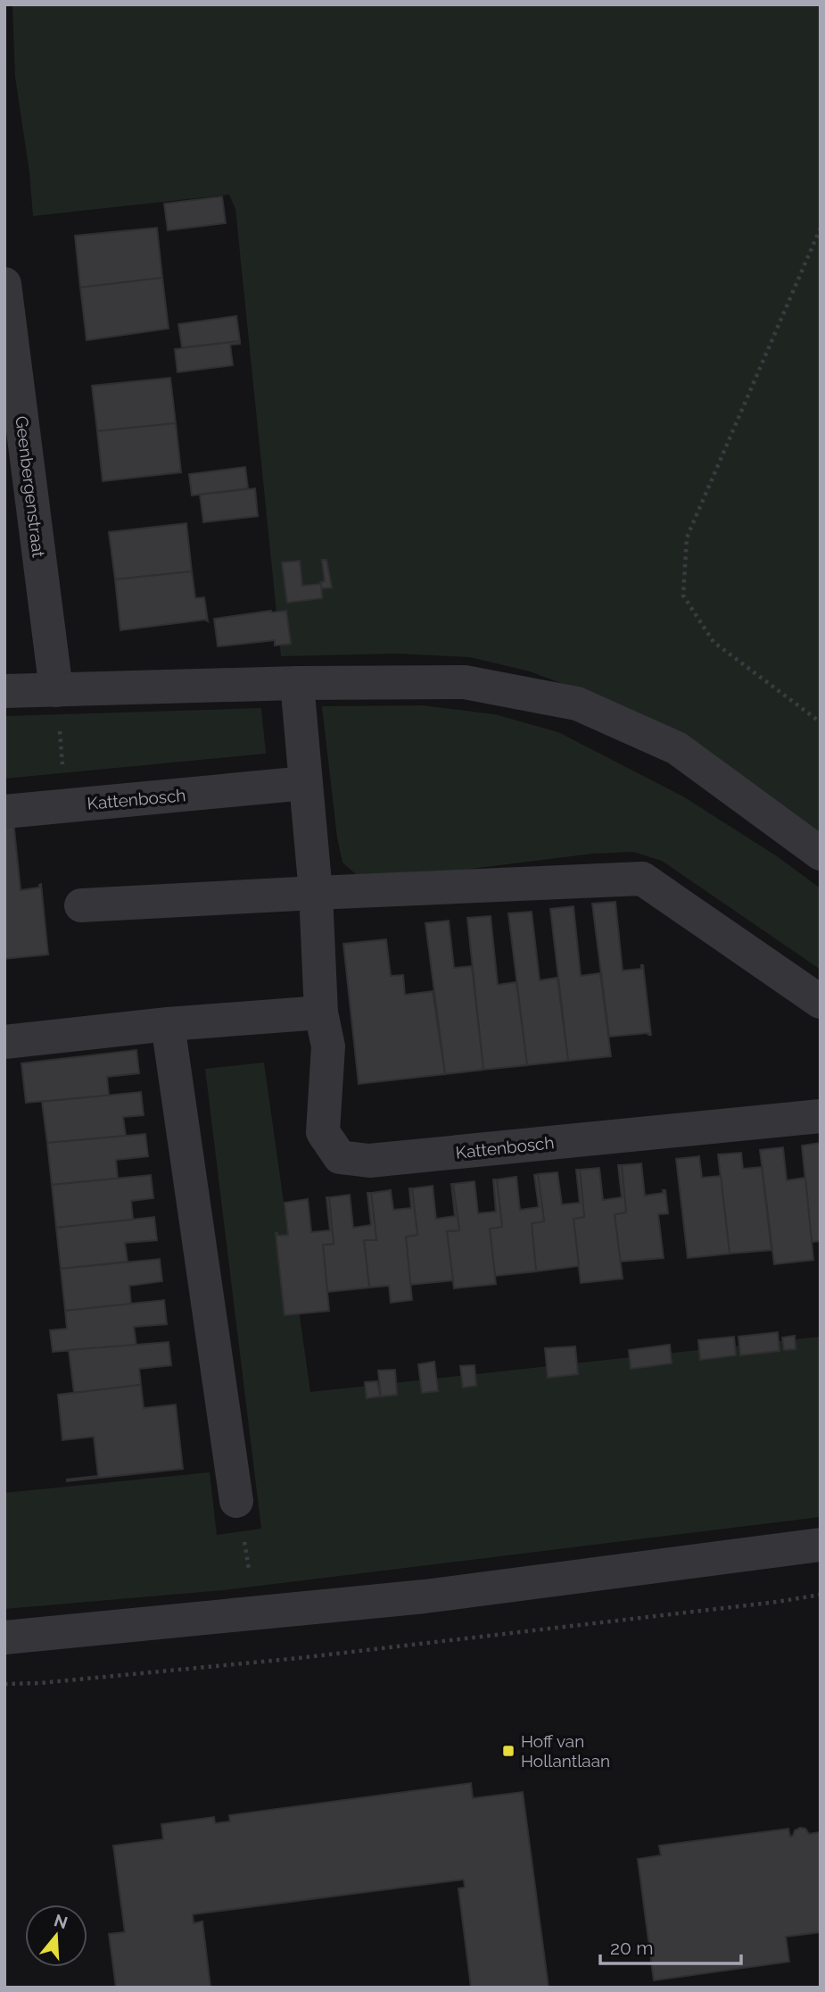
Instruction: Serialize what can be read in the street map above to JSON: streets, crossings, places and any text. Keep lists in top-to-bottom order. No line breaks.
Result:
{"streets":{"street":["Geenbergenstraat","Kattenbosch"]},"places":{"transit":["Hoff van Hollantlaan"]},"scale_bar":"20 m","north":"top"}
